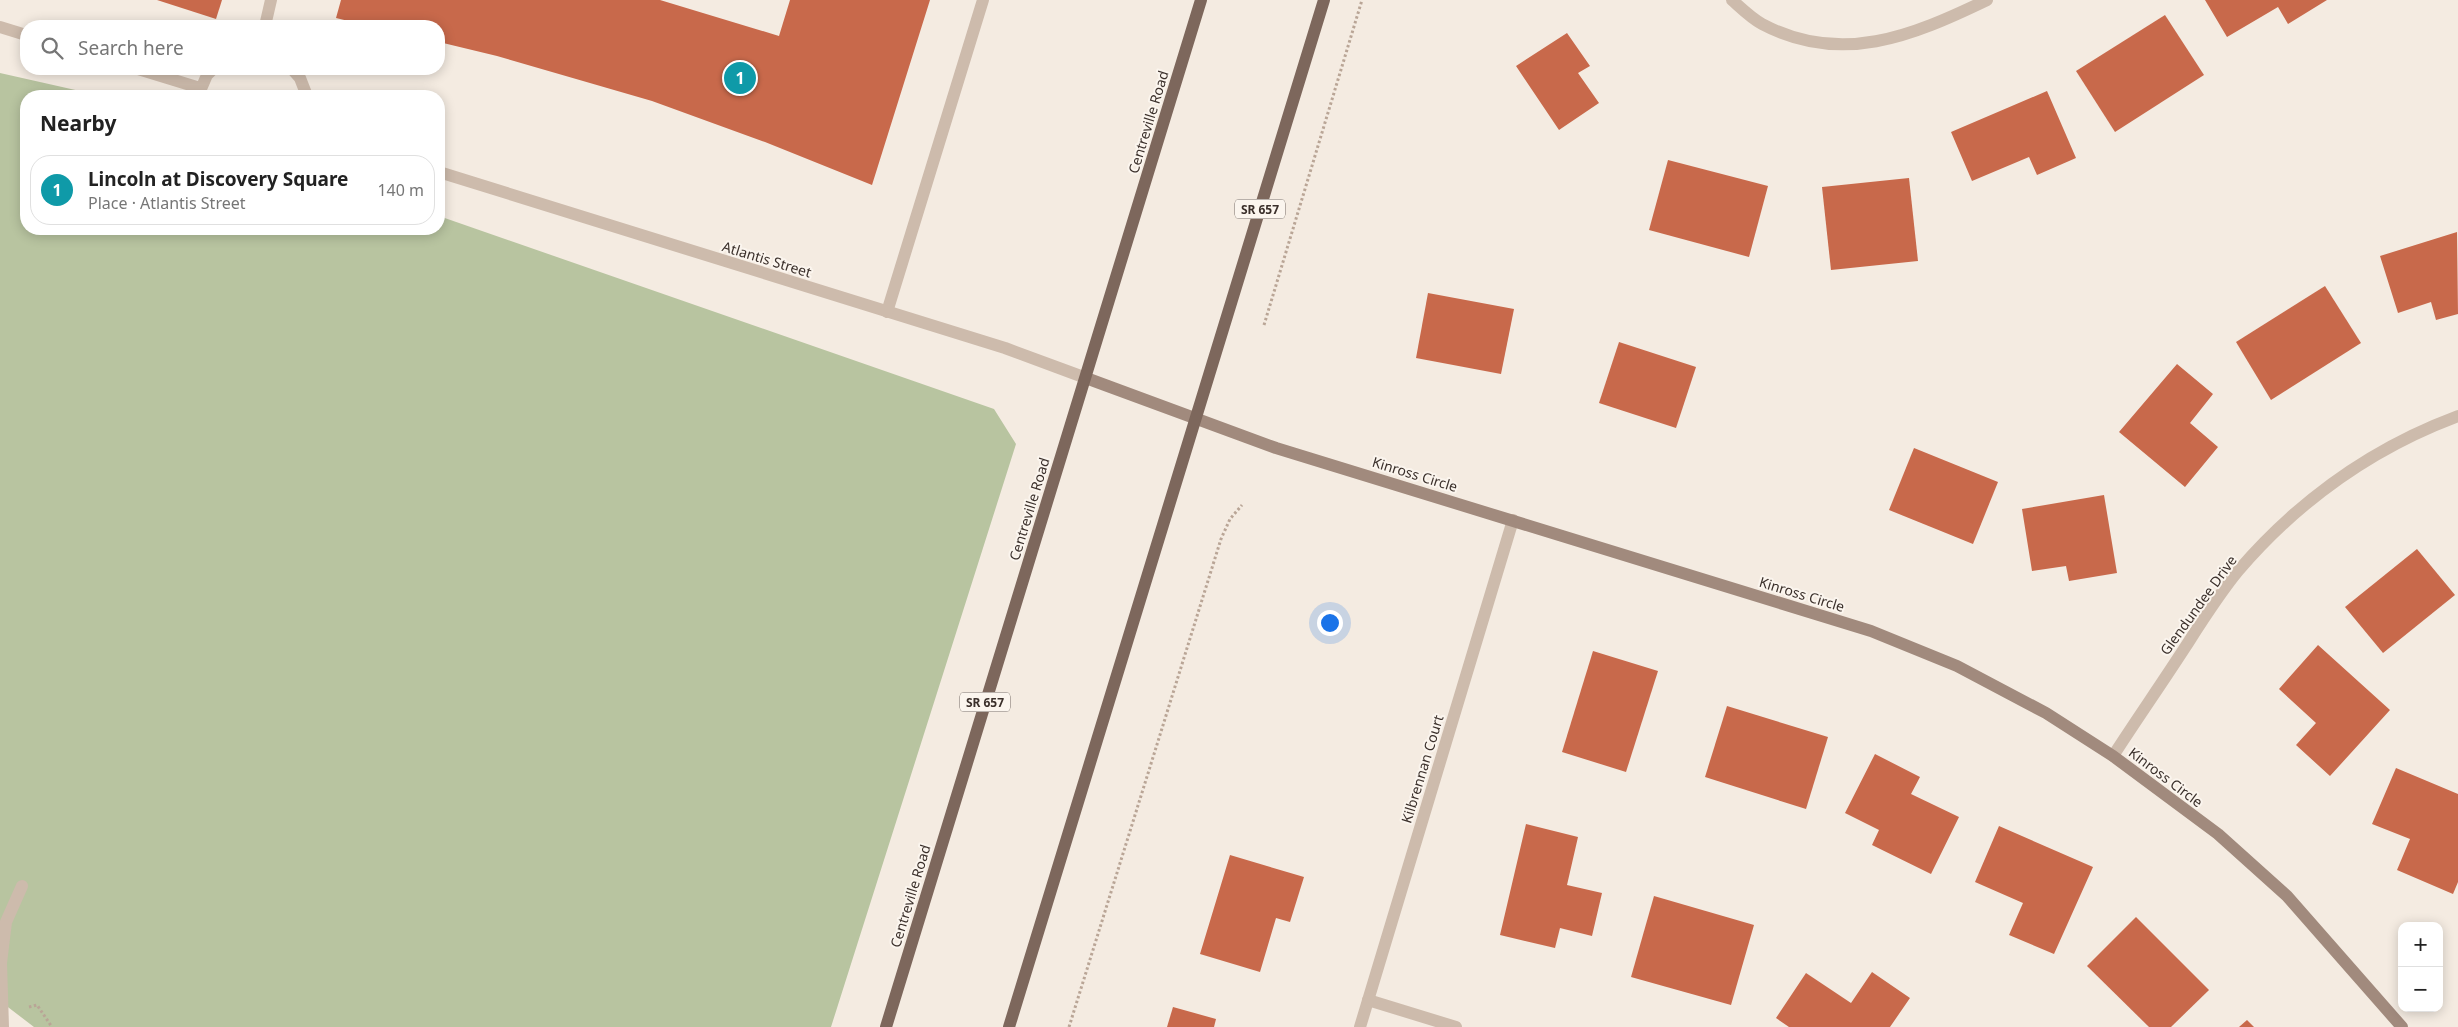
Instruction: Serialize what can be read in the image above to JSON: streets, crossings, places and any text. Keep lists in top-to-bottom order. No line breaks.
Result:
{"streets":{"main road":["Centreville Road","SR 657"],"street":["Atlantis Street","Kinross Circle","Glendundee Drive","Kilbrennan Court"]},"crossings":[["Centreville Road","Atlantis Street"],["Centreville Road","Kinross Circle"],["SR 657","Kinross Circle"],["Atlantis Street","Kinross Circle"],["Kinross Circle","Glendundee Drive"],["Kinross Circle","Kilbrennan Court"]],"page":{"search":"Search here","pins":"1","heading":"Nearby","list":[{"mark":"1","name":"Lincoln at Discovery Square","note":"Place · Atlantis Street","value":"140 m"}],"map_buttons":["+","−"]}}
